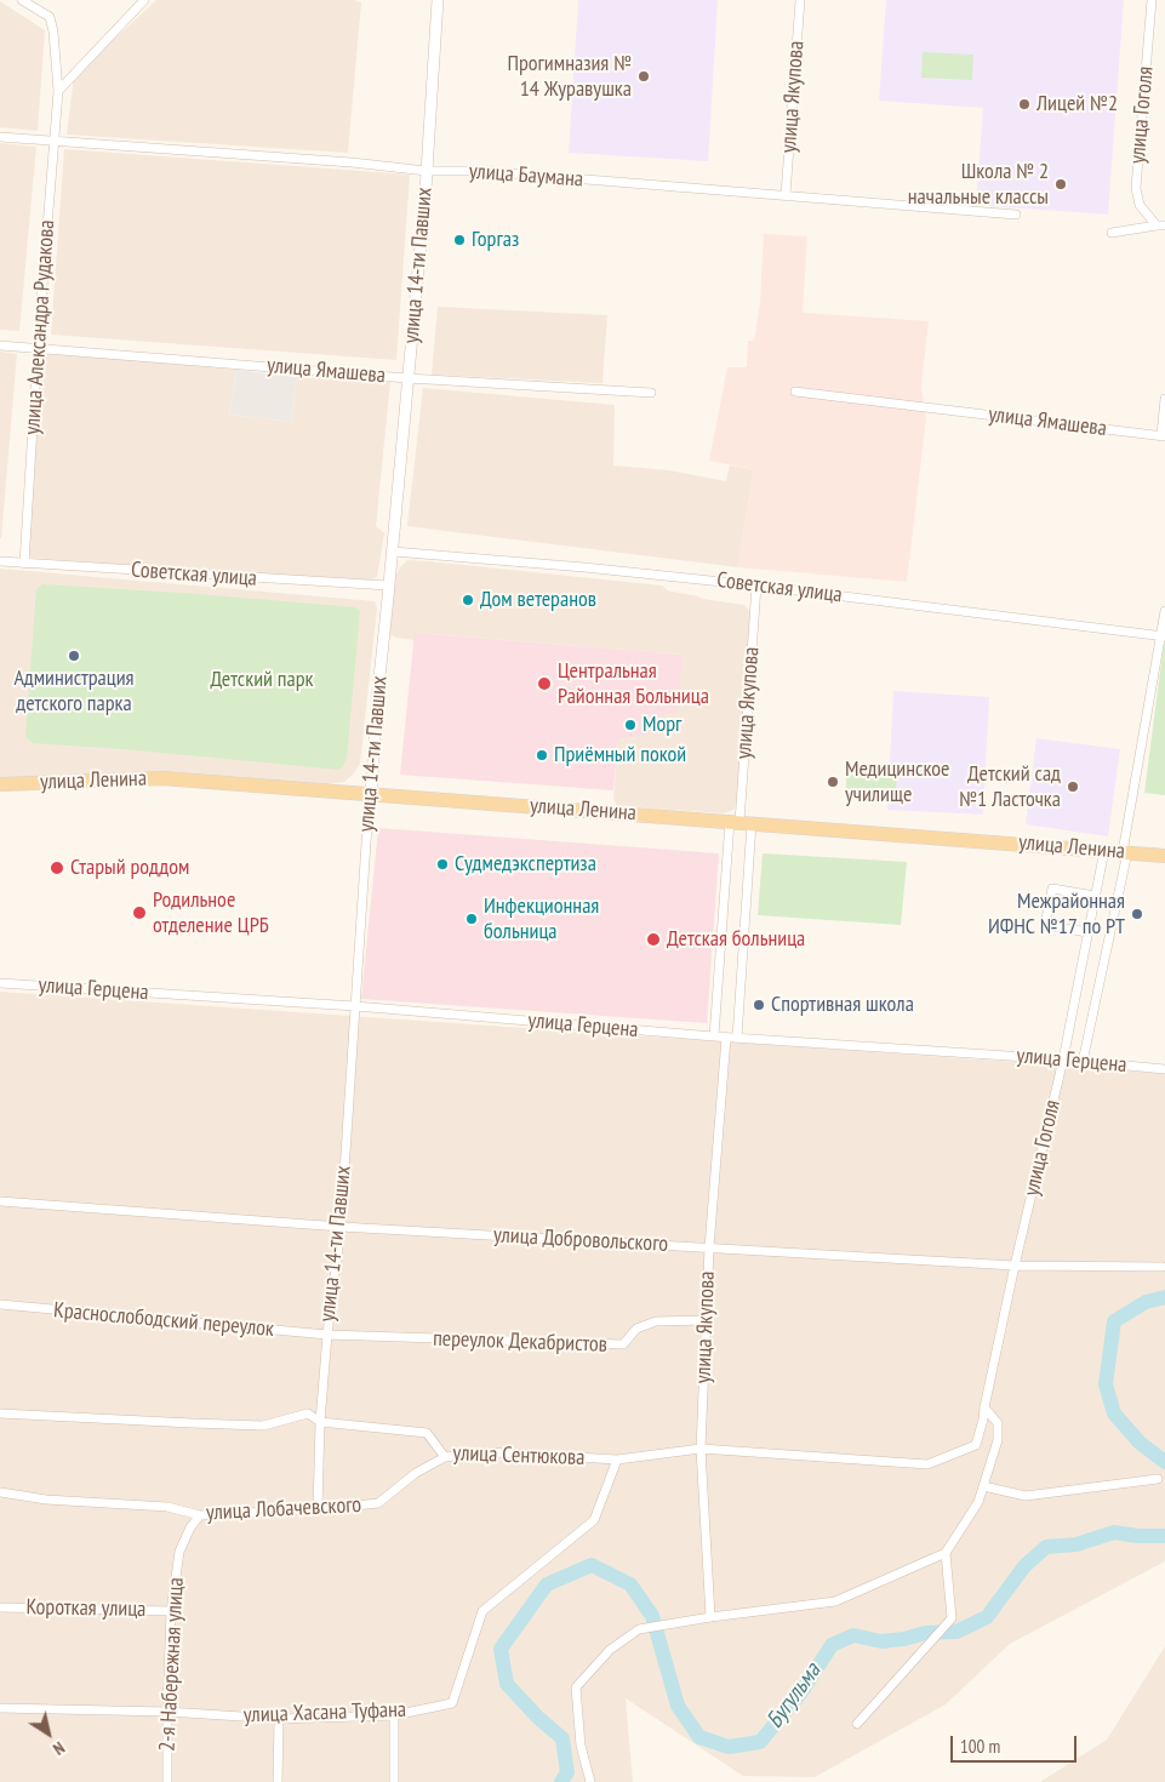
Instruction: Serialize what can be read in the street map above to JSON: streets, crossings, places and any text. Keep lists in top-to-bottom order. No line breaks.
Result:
{"streets":{"main road":["улица Ленина"],"street":["улица Якупова","улица Гоголя","улица Баумана","улица 14-ти Павших","улица Александра Рудакова","улица Ямашева","Советская улица","улица Герцена","улица Добровольского","Краснослободский переулок","переулок Декабристов","улица Сентюкова","улица Лобачевского","Короткая улица","2-я Набережная улица","улица Хасана Туфана"]},"crossings":[["улица Якупова","улица Баумана"],["улица Якупова","Советская улица"],["улица Якупова","улица Ленина"],["улица Якупова","улица Герцена"],["улица Якупова","улица Добровольского"],["улица Якупова","переулок Декабристов"],["улица Якупова","улица Сентюкова"],["улица Гоголя","улица Ленина"],["улица Гоголя","улица Герцена"],["улица Гоголя","улица Добровольского"],["улица Гоголя","улица Сентюкова"],["улица Баумана","улица 14-ти Павших"],["улица Баумана","улица Александра Рудакова"],["улица 14-ти Павших","улица Ямашева"],["улица 14-ти Павших","Советская улица"],["улица 14-ти Павших","улица Ленина"],["улица 14-ти Павших","улица Герцена"],["улица 14-ти Павших","улица Добровольского"],["улица 14-ти Павших","Краснослободский переулок"],["улица 14-ти Павших","переулок Декабристов"],["улица 14-ти Павших","улица Сентюкова"],["улица 14-ти Павших","улица Лобачевского"],["улица Александра Рудакова","улица Ямашева"],["улица Александра Рудакова","Советская улица"],["Краснослободский переулок","переулок Декабристов"],["улица Сентюкова","улица Лобачевского"],["улица Сентюкова","улица Хасана Туфана"],["улица Лобачевского","2-я Набережная улица"],["Короткая улица","2-я Набережная улица"],["2-я Набережная улица","улица Хасана Туфана"]],"water":["Бугульма"],"parks":["Детский парк"],"places":["Прогимназия № 14 Журавушка","Лицей №2","Школа № 2 начальные классы","Горгаз","Дом ветеранов","Администрация детского парка","Центральная Районная Больница","Морг","Приёмный покой","Медицинское училище","Детский сад №1 Ласточка","Судмедэкспертиза","Старый роддом","Родильное отделение ЦРБ","Межрайонная ИФНС №17 по РТ","Инфекционная больница","Детская больница","Спортивная школа"],"scale_bar":"100 m","north":"bottom right"}
